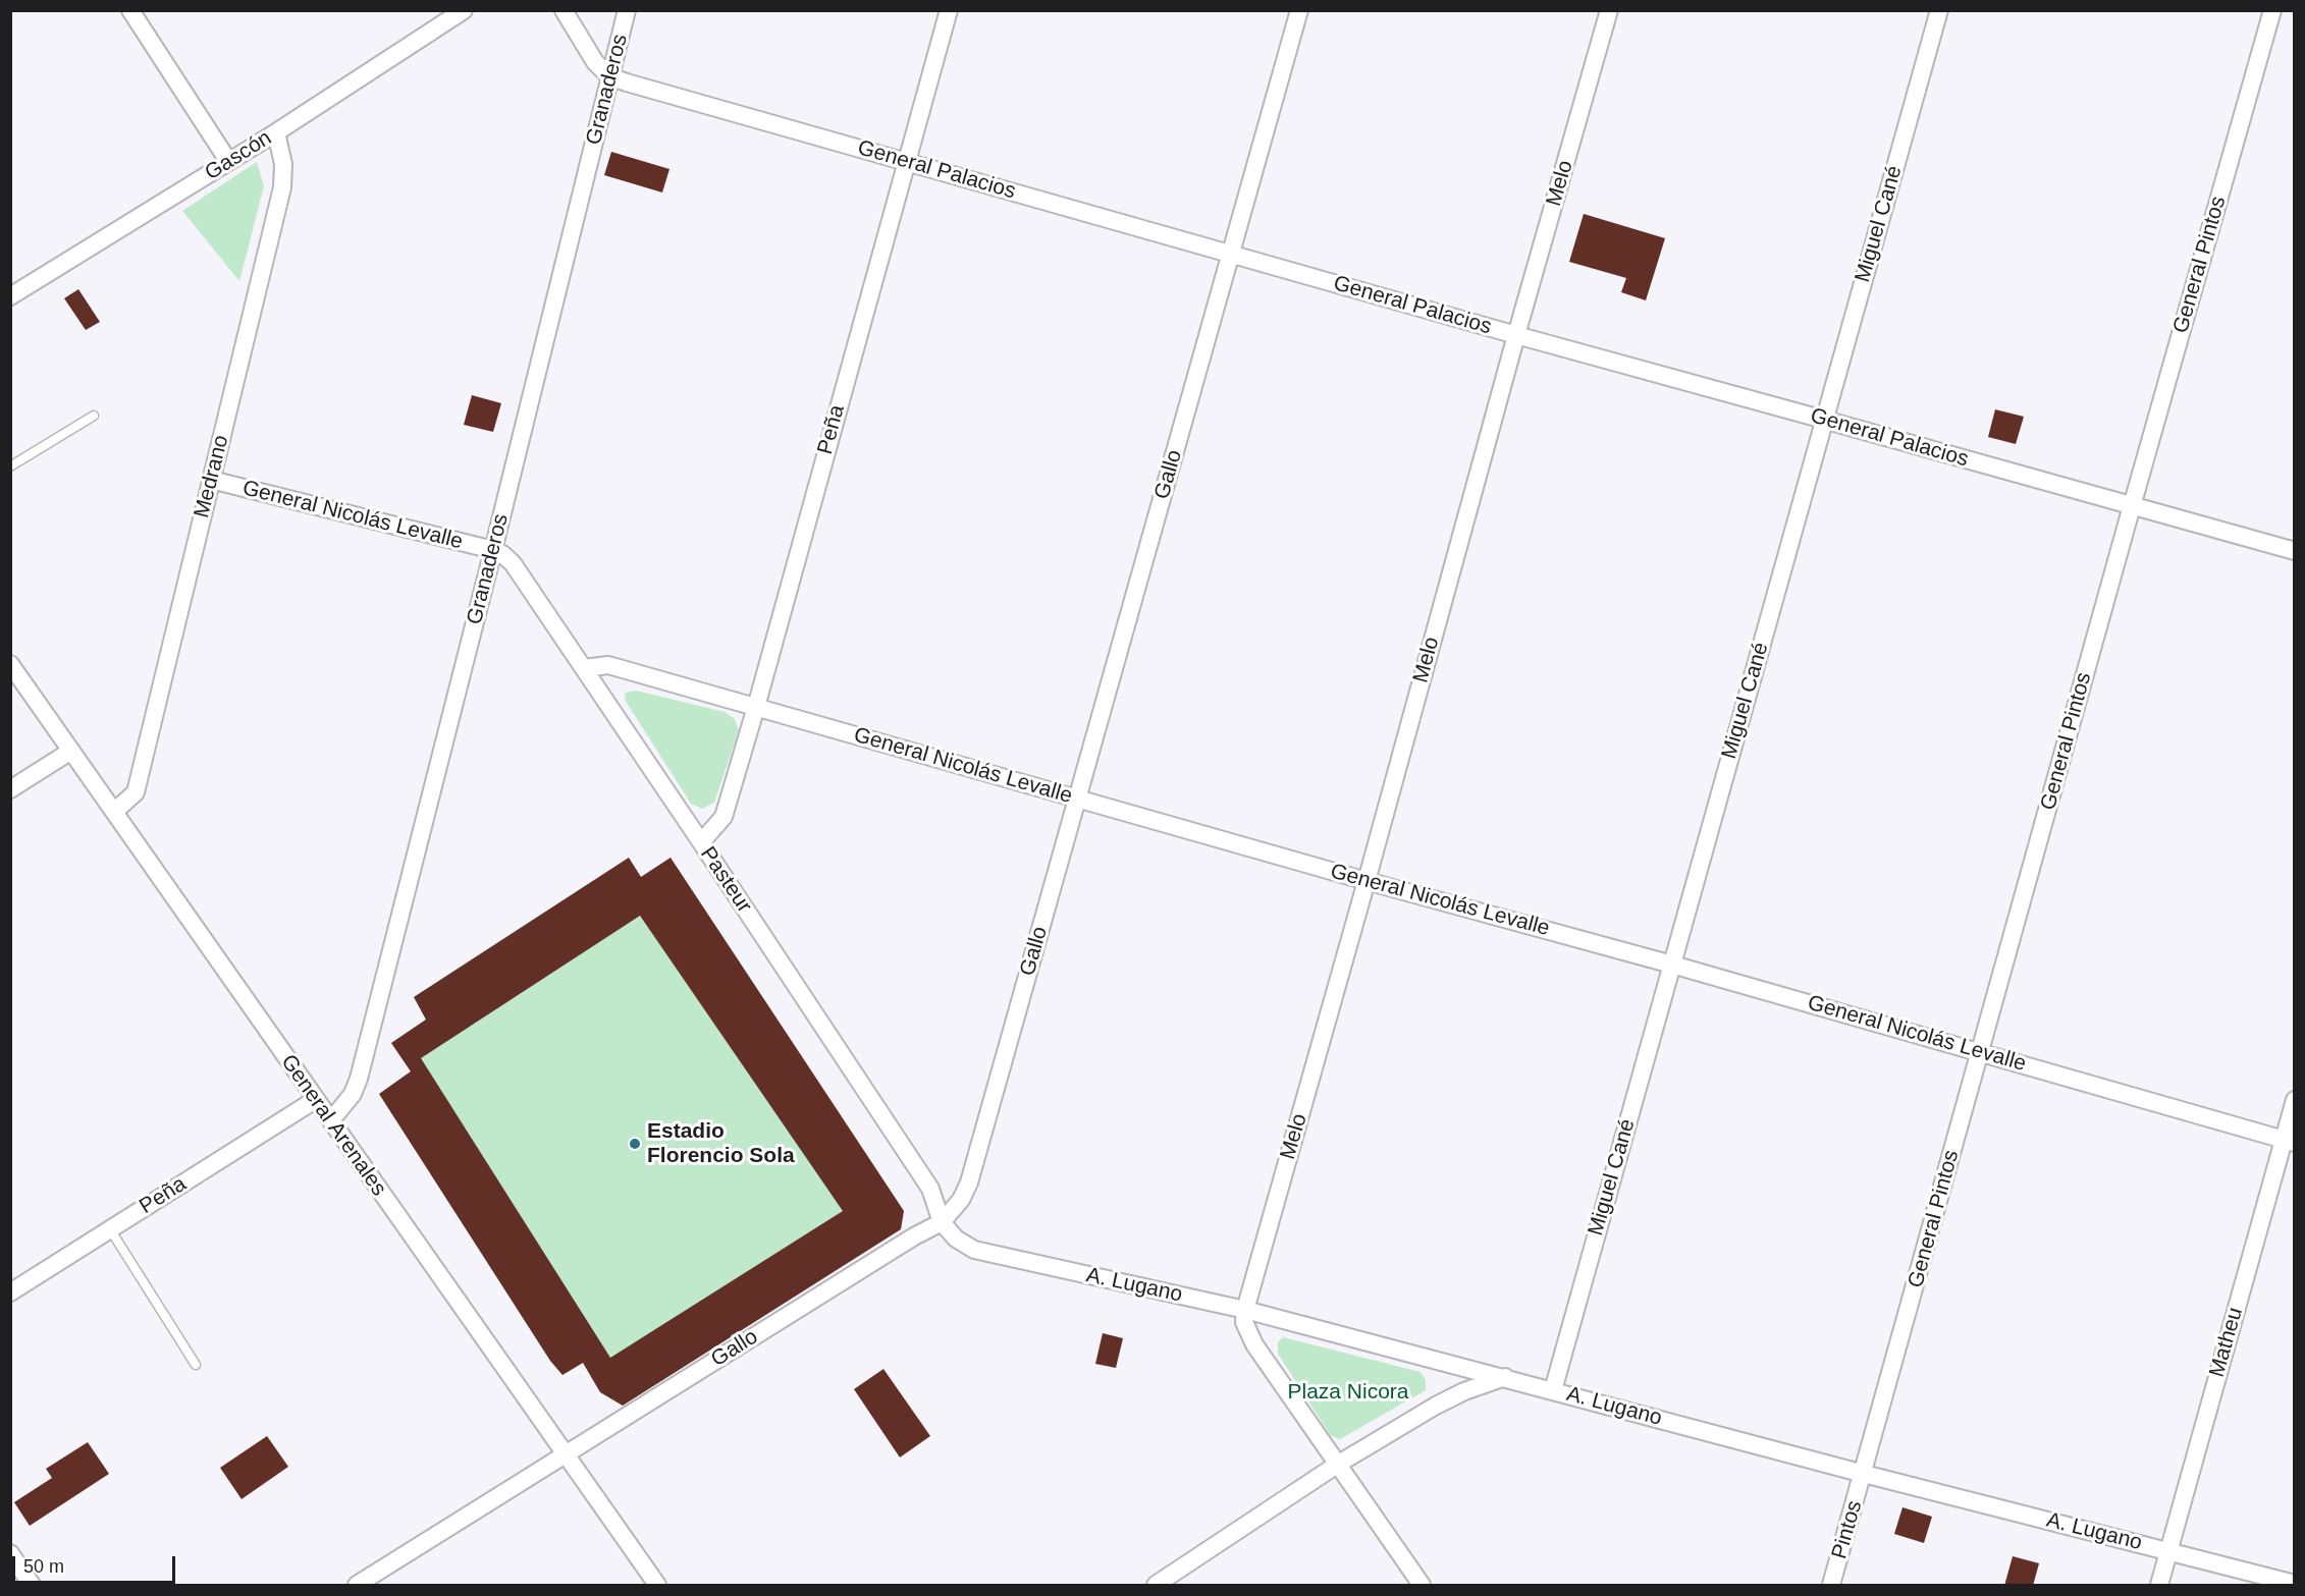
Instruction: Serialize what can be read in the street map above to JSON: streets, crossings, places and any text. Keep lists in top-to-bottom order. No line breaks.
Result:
{"streets":{"street":["Granaderos","Gascón","General Palacios","Melo","Miguel Cané","General Pintos","Peña","Gallo","Medrano","General Nicolás Levalle","Pasteur","General Arenales","A. Lugano","Matheu","Pintos"]},"crossings":[["Granaderos","General Palacios"],["Granaderos","General Nicolás Levalle"],["Granaderos","Pasteur"],["Granaderos","General Arenales"],["Gascón","Medrano"],["General Palacios","Melo"],["General Palacios","Miguel Cané"],["General Palacios","General Pintos"],["General Palacios","Peña"],["General Palacios","Gallo"],["Melo","General Nicolás Levalle"],["Melo","A. Lugano"],["Miguel Cané","General Nicolás Levalle"],["Miguel Cané","A. Lugano"],["General Pintos","General Nicolás Levalle"],["General Pintos","A. Lugano"],["General Pintos","Pintos"],["Peña","General Nicolás Levalle"],["Peña","Pasteur"],["Peña","General Arenales"],["Gallo","General Nicolás Levalle"],["Gallo","Pasteur"],["Gallo","General Arenales"],["Gallo","A. Lugano"],["Medrano","General Nicolás Levalle"],["Medrano","General Arenales"],["General Nicolás Levalle","Pasteur"],["General Nicolás Levalle","Matheu"],["Pasteur","A. Lugano"],["A. Lugano","Matheu"],["A. Lugano","Pintos"]],"parks":["Plaza Nicora"],"places":["Estadio Florencio Sola"],"scale_bar":"50 m"}
